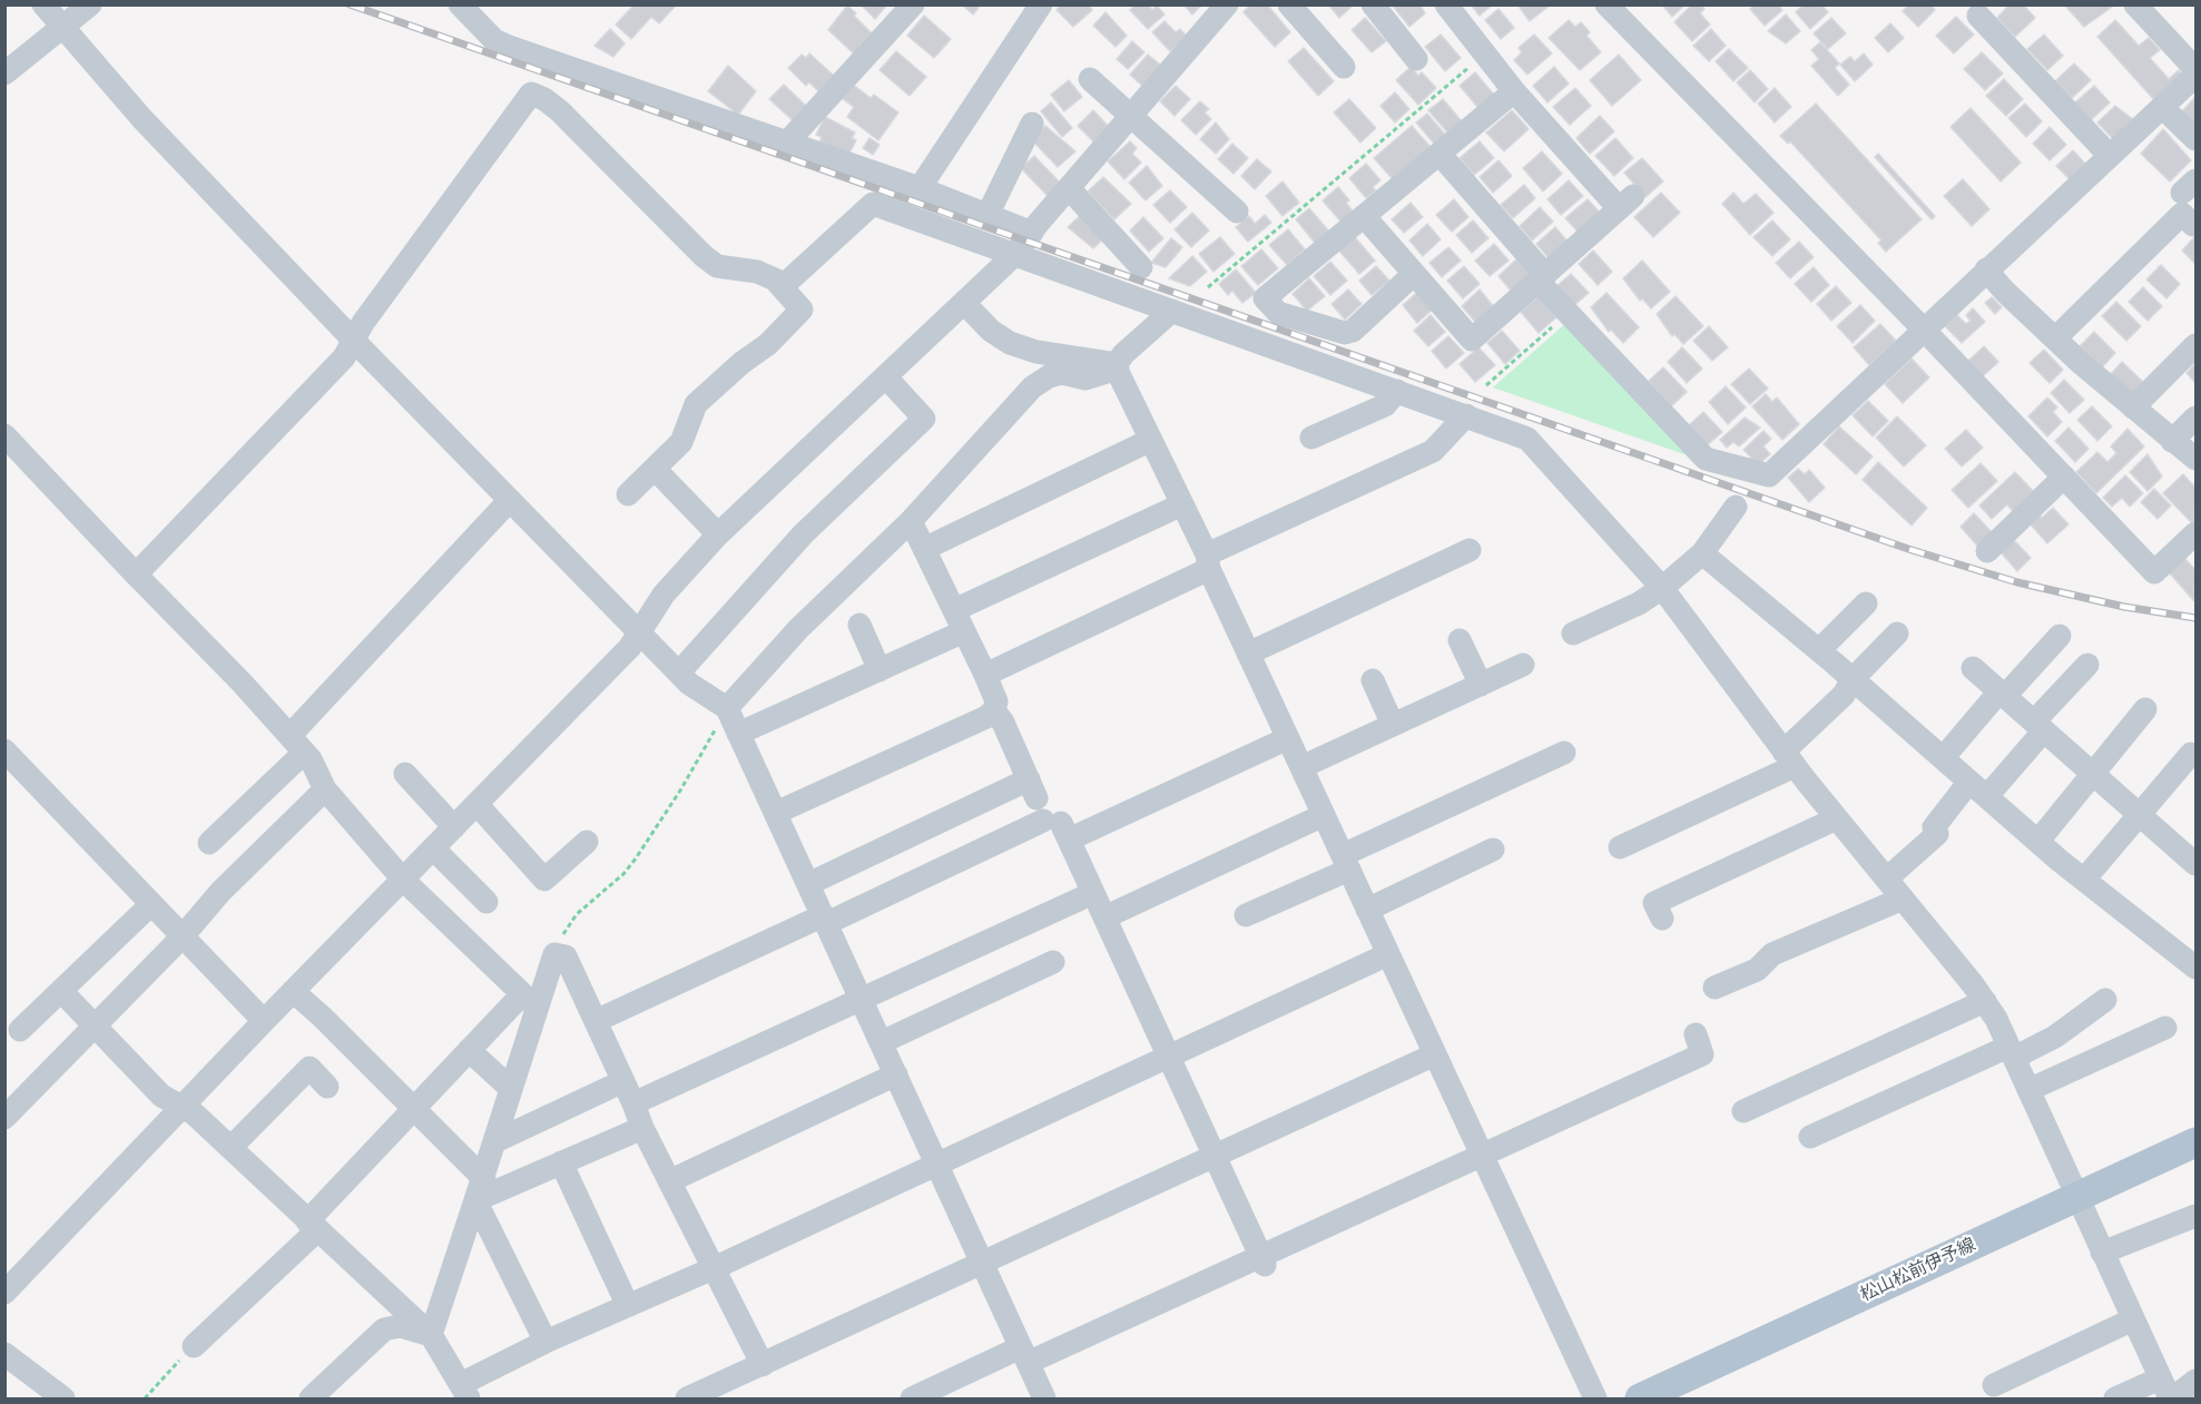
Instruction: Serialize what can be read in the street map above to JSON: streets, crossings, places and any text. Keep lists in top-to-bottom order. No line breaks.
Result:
{"streets":{"main road":["松山松前伊予線"]}}
